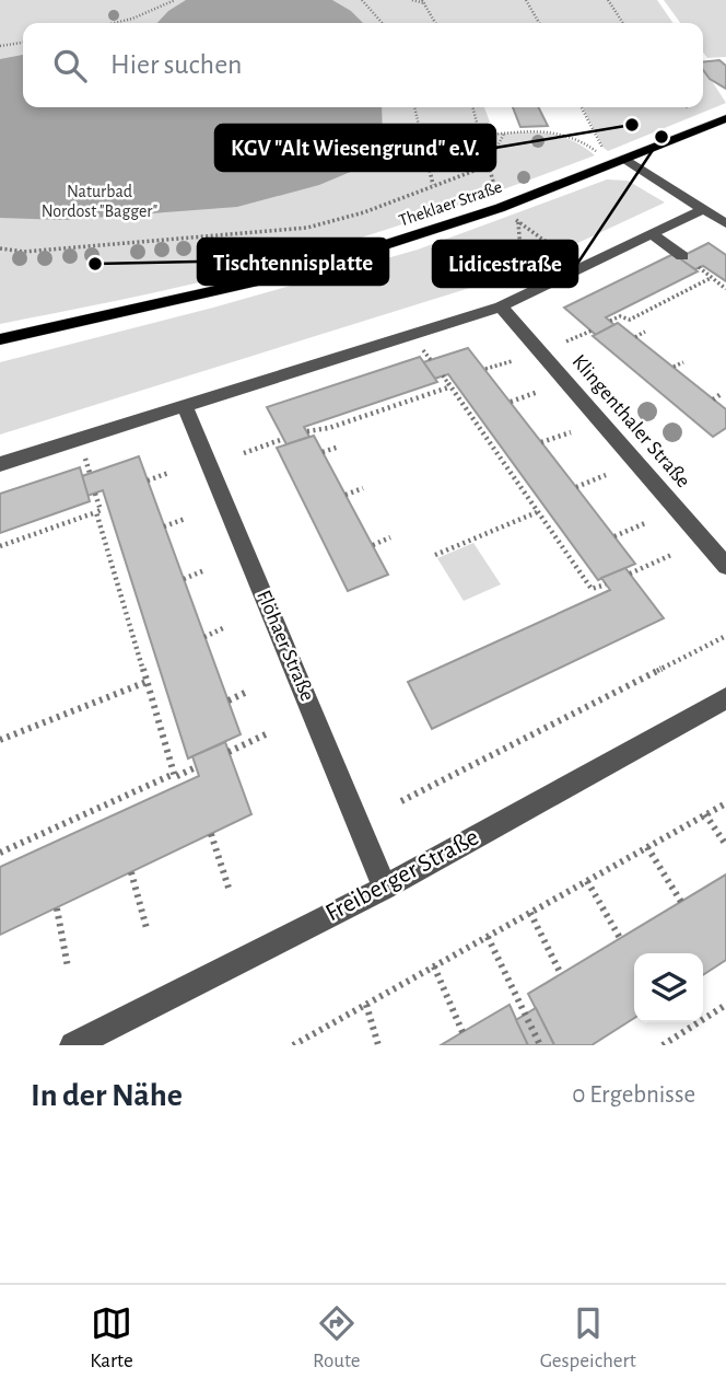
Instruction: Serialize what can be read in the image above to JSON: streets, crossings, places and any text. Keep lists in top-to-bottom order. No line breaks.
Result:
{"streets":{"main road":["Theklaer Straße"],"street":["Klingenthaler Straße","Flöhaer Straße","Freiberger Straße"]},"crossings":[["Flöhaer Straße","Freiberger Straße"]],"parks":["Naturbad Nordost \"Bagger\""],"places":["KGV \"Alt Wiesengrund\" e.V.","Lidicestraße","Tischtennisplatte"],"page":{"search":"Hier suchen","heading":["In der Nähe","0 Ergebnisse"],"nav":["Karte","Route","Gespeichert"]}}
